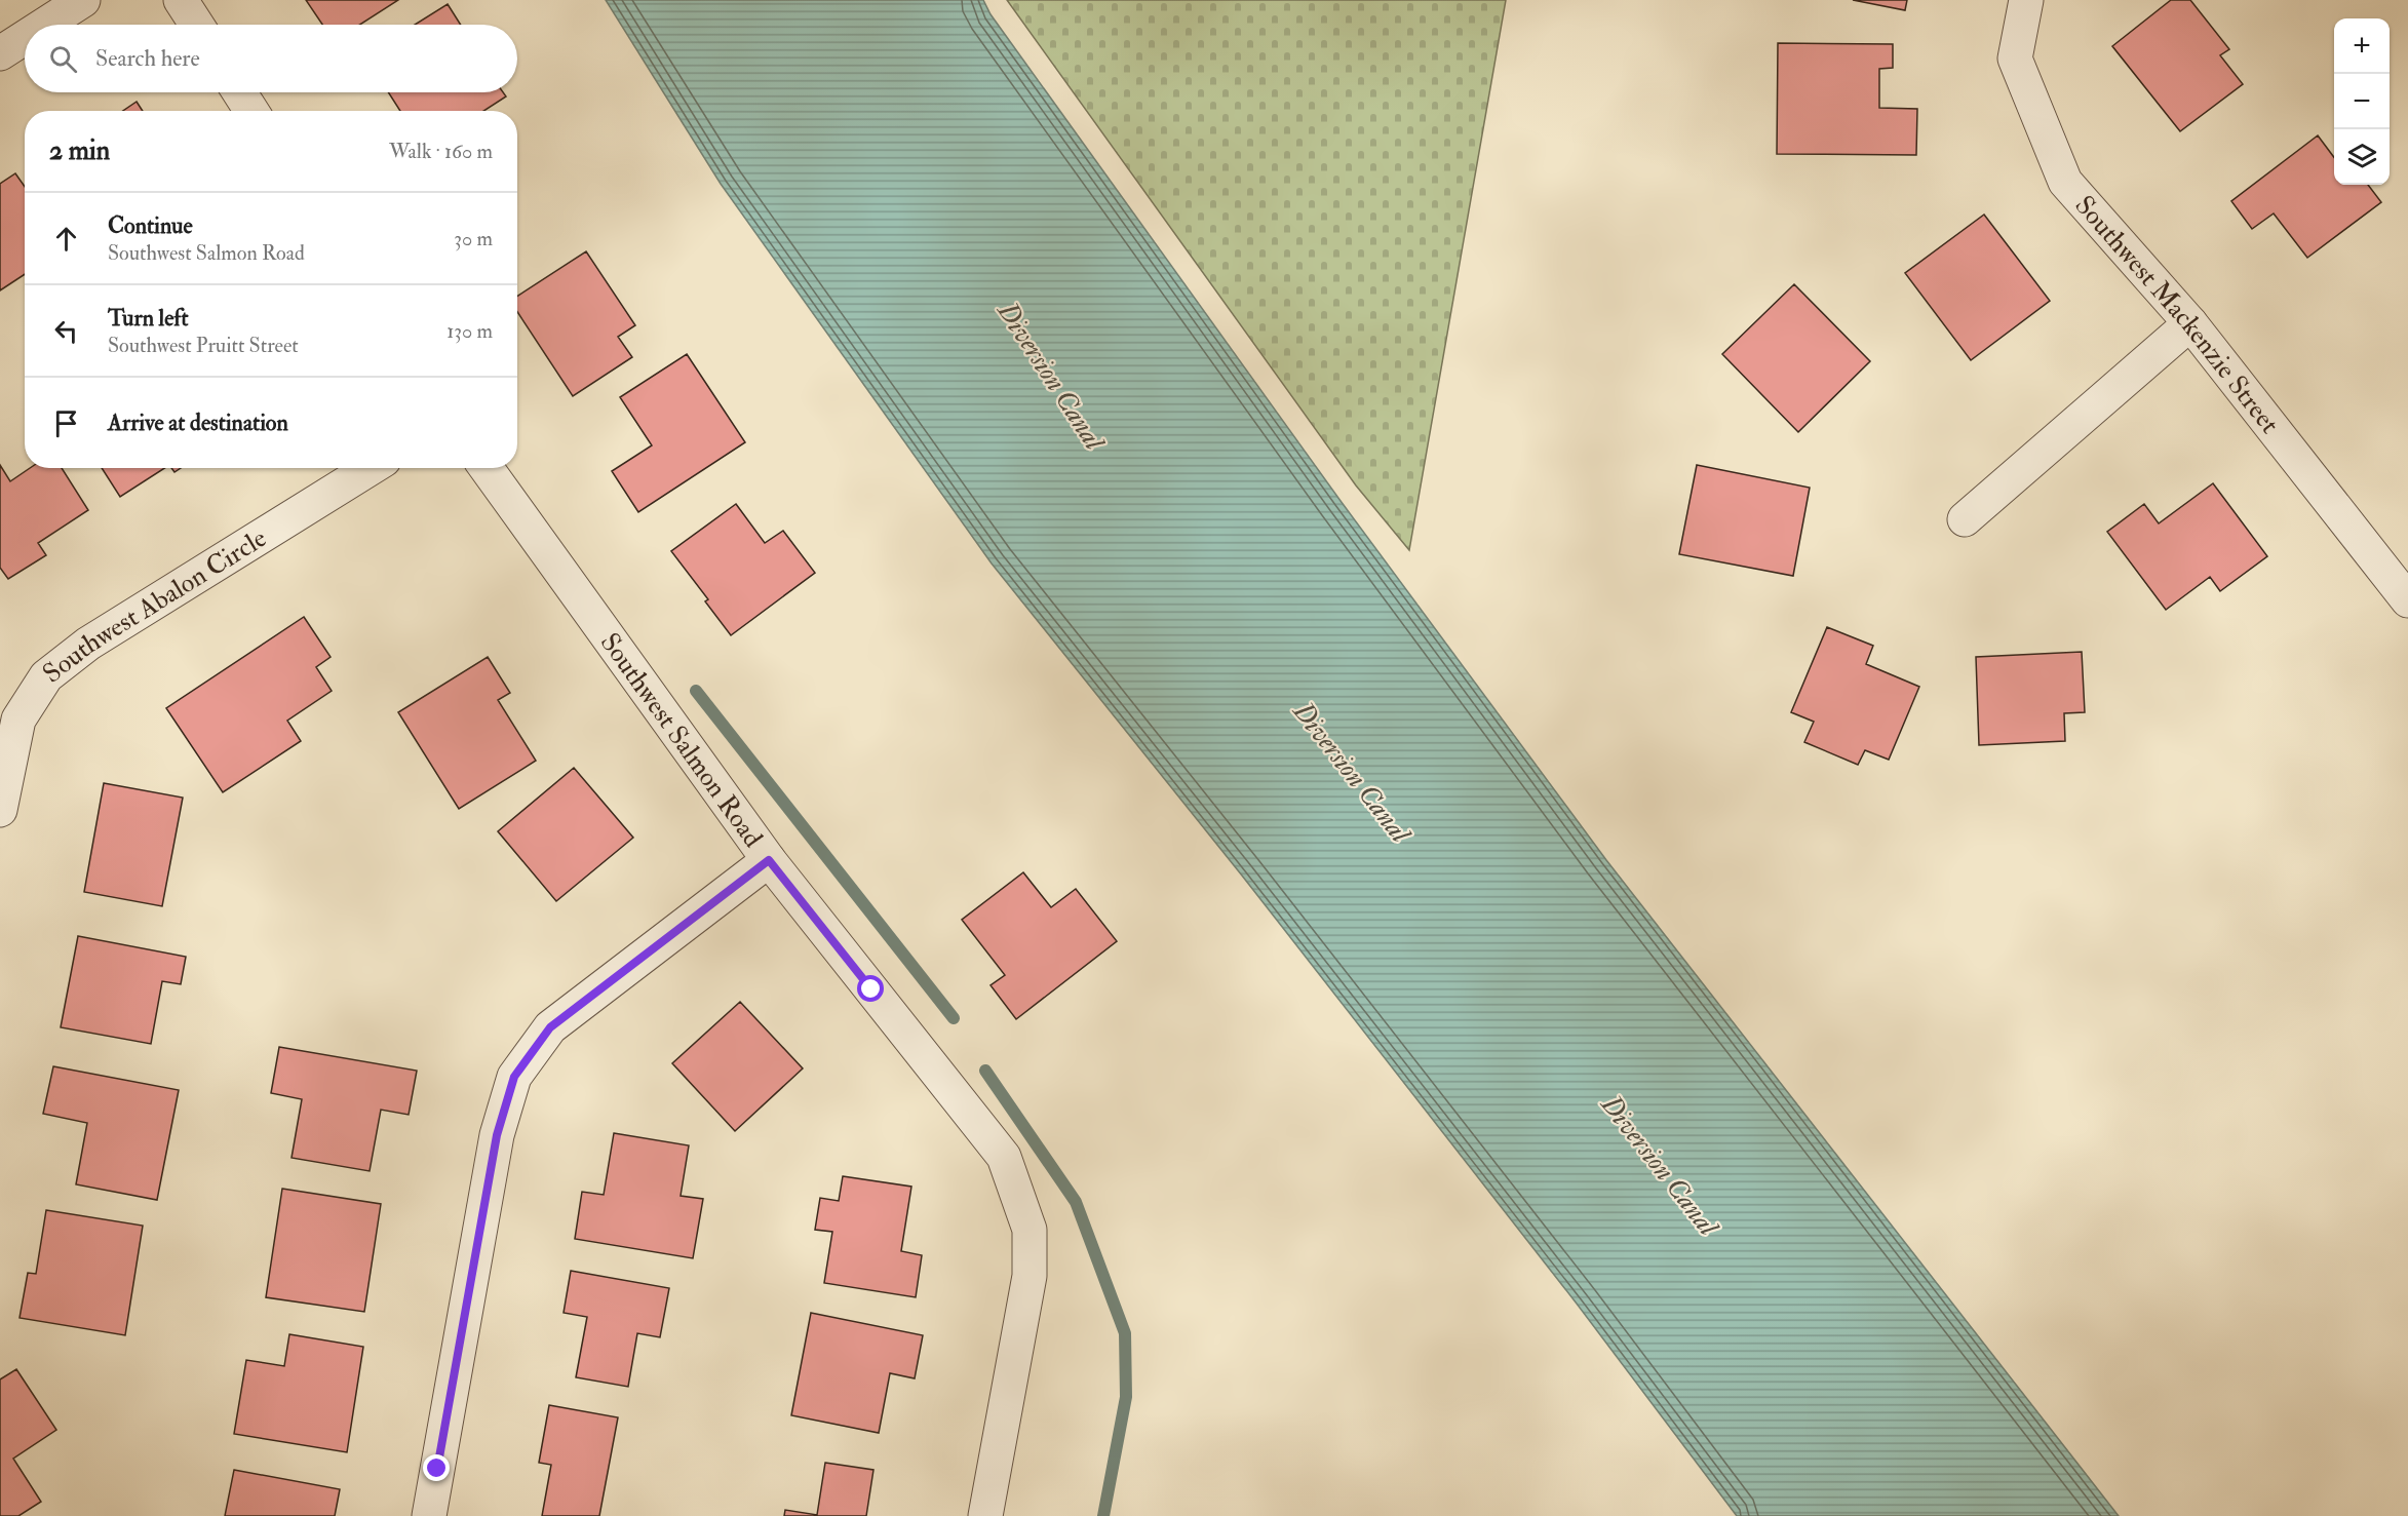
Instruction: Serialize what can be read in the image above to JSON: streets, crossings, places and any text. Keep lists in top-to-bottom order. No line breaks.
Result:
{"streets":{"street":["Southwest Mackenzie Street","Southwest Abalon Circle","Southwest Salmon Road"]},"water":["Diversion Canal"],"page":{"map_buttons":["+","−"],"search":"Search here","heading":["2 min","Walk · 160 m"],"list":[["Continue","Southwest Salmon Road","30 m"],["Turn left","Southwest Pruitt Street","130 m"],"Arrive at destination"]}}
